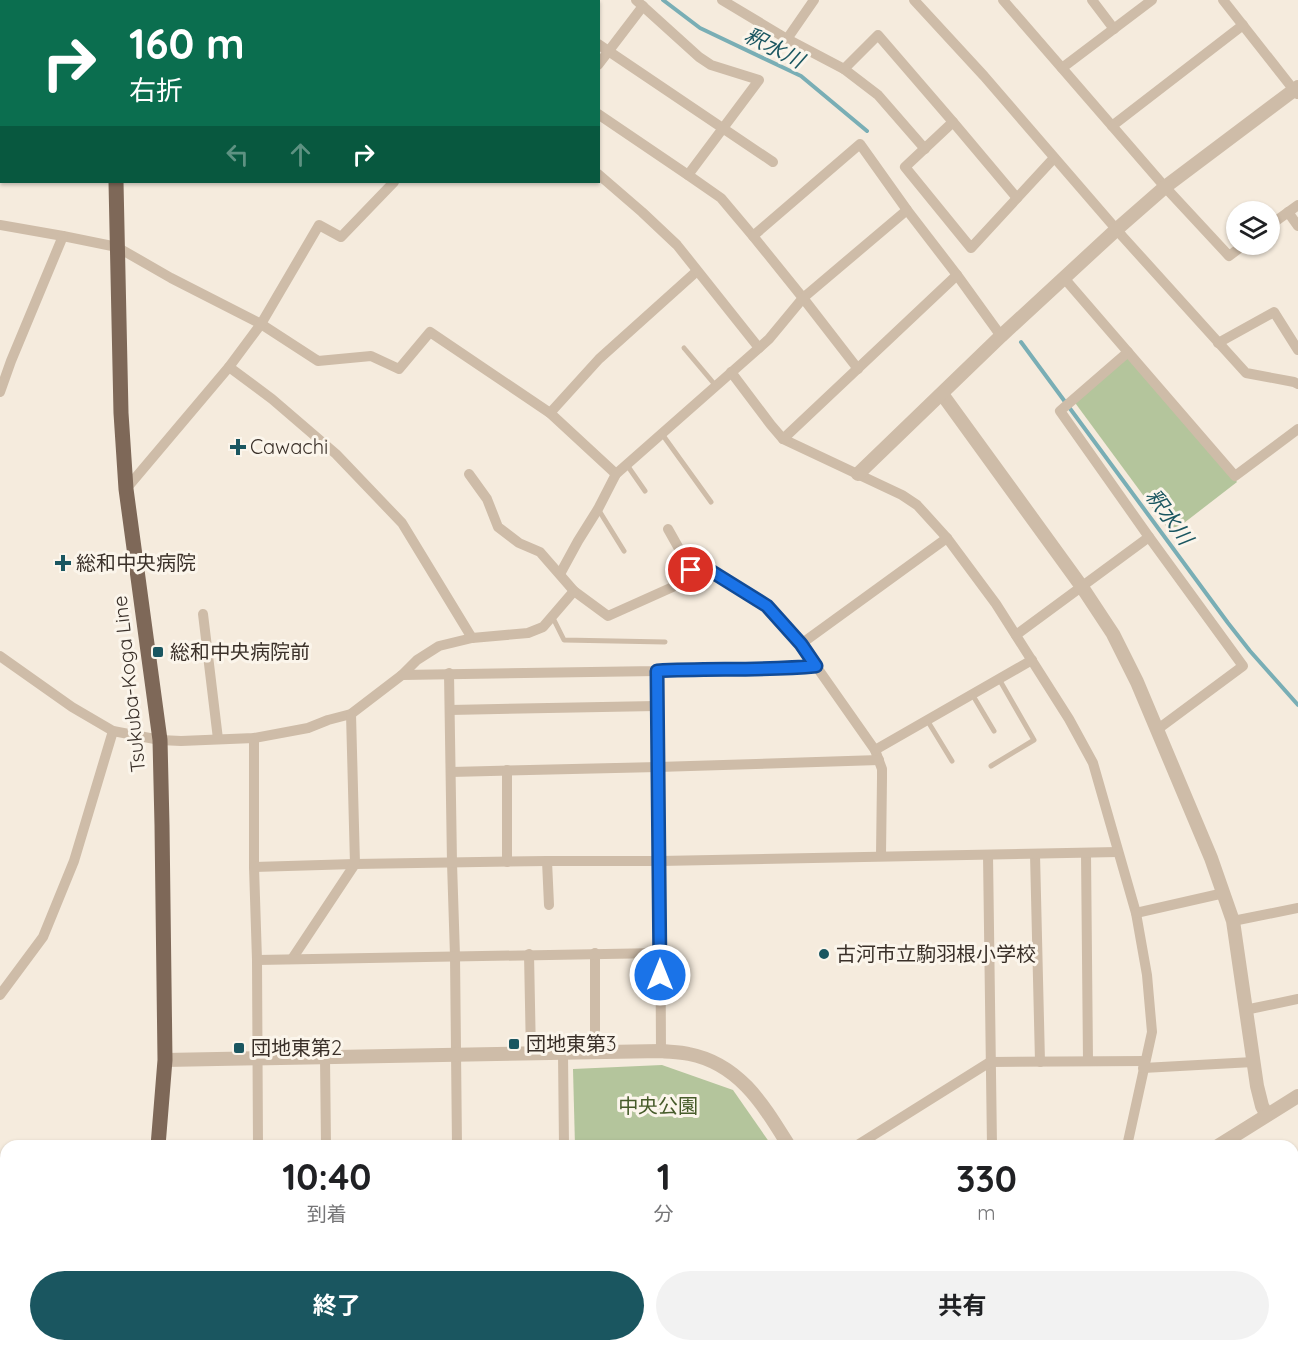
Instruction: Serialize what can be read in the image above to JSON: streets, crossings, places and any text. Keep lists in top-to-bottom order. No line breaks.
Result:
{"streets":{"main road":["Tsukuba-Koga Line"]},"water":["釈水川"],"parks":["中央公園"],"places":{"health":["Cawachi","総和中央病院"],"transit":["総和中央病院前","団地東第3","団地東第2"],"other":["古河市立駒羽根小学校"]},"page":{"turn":["160 m","右折"],"eta":["10:40","到着","1","分","330","m"],"buttons":["終了","共有"]}}
